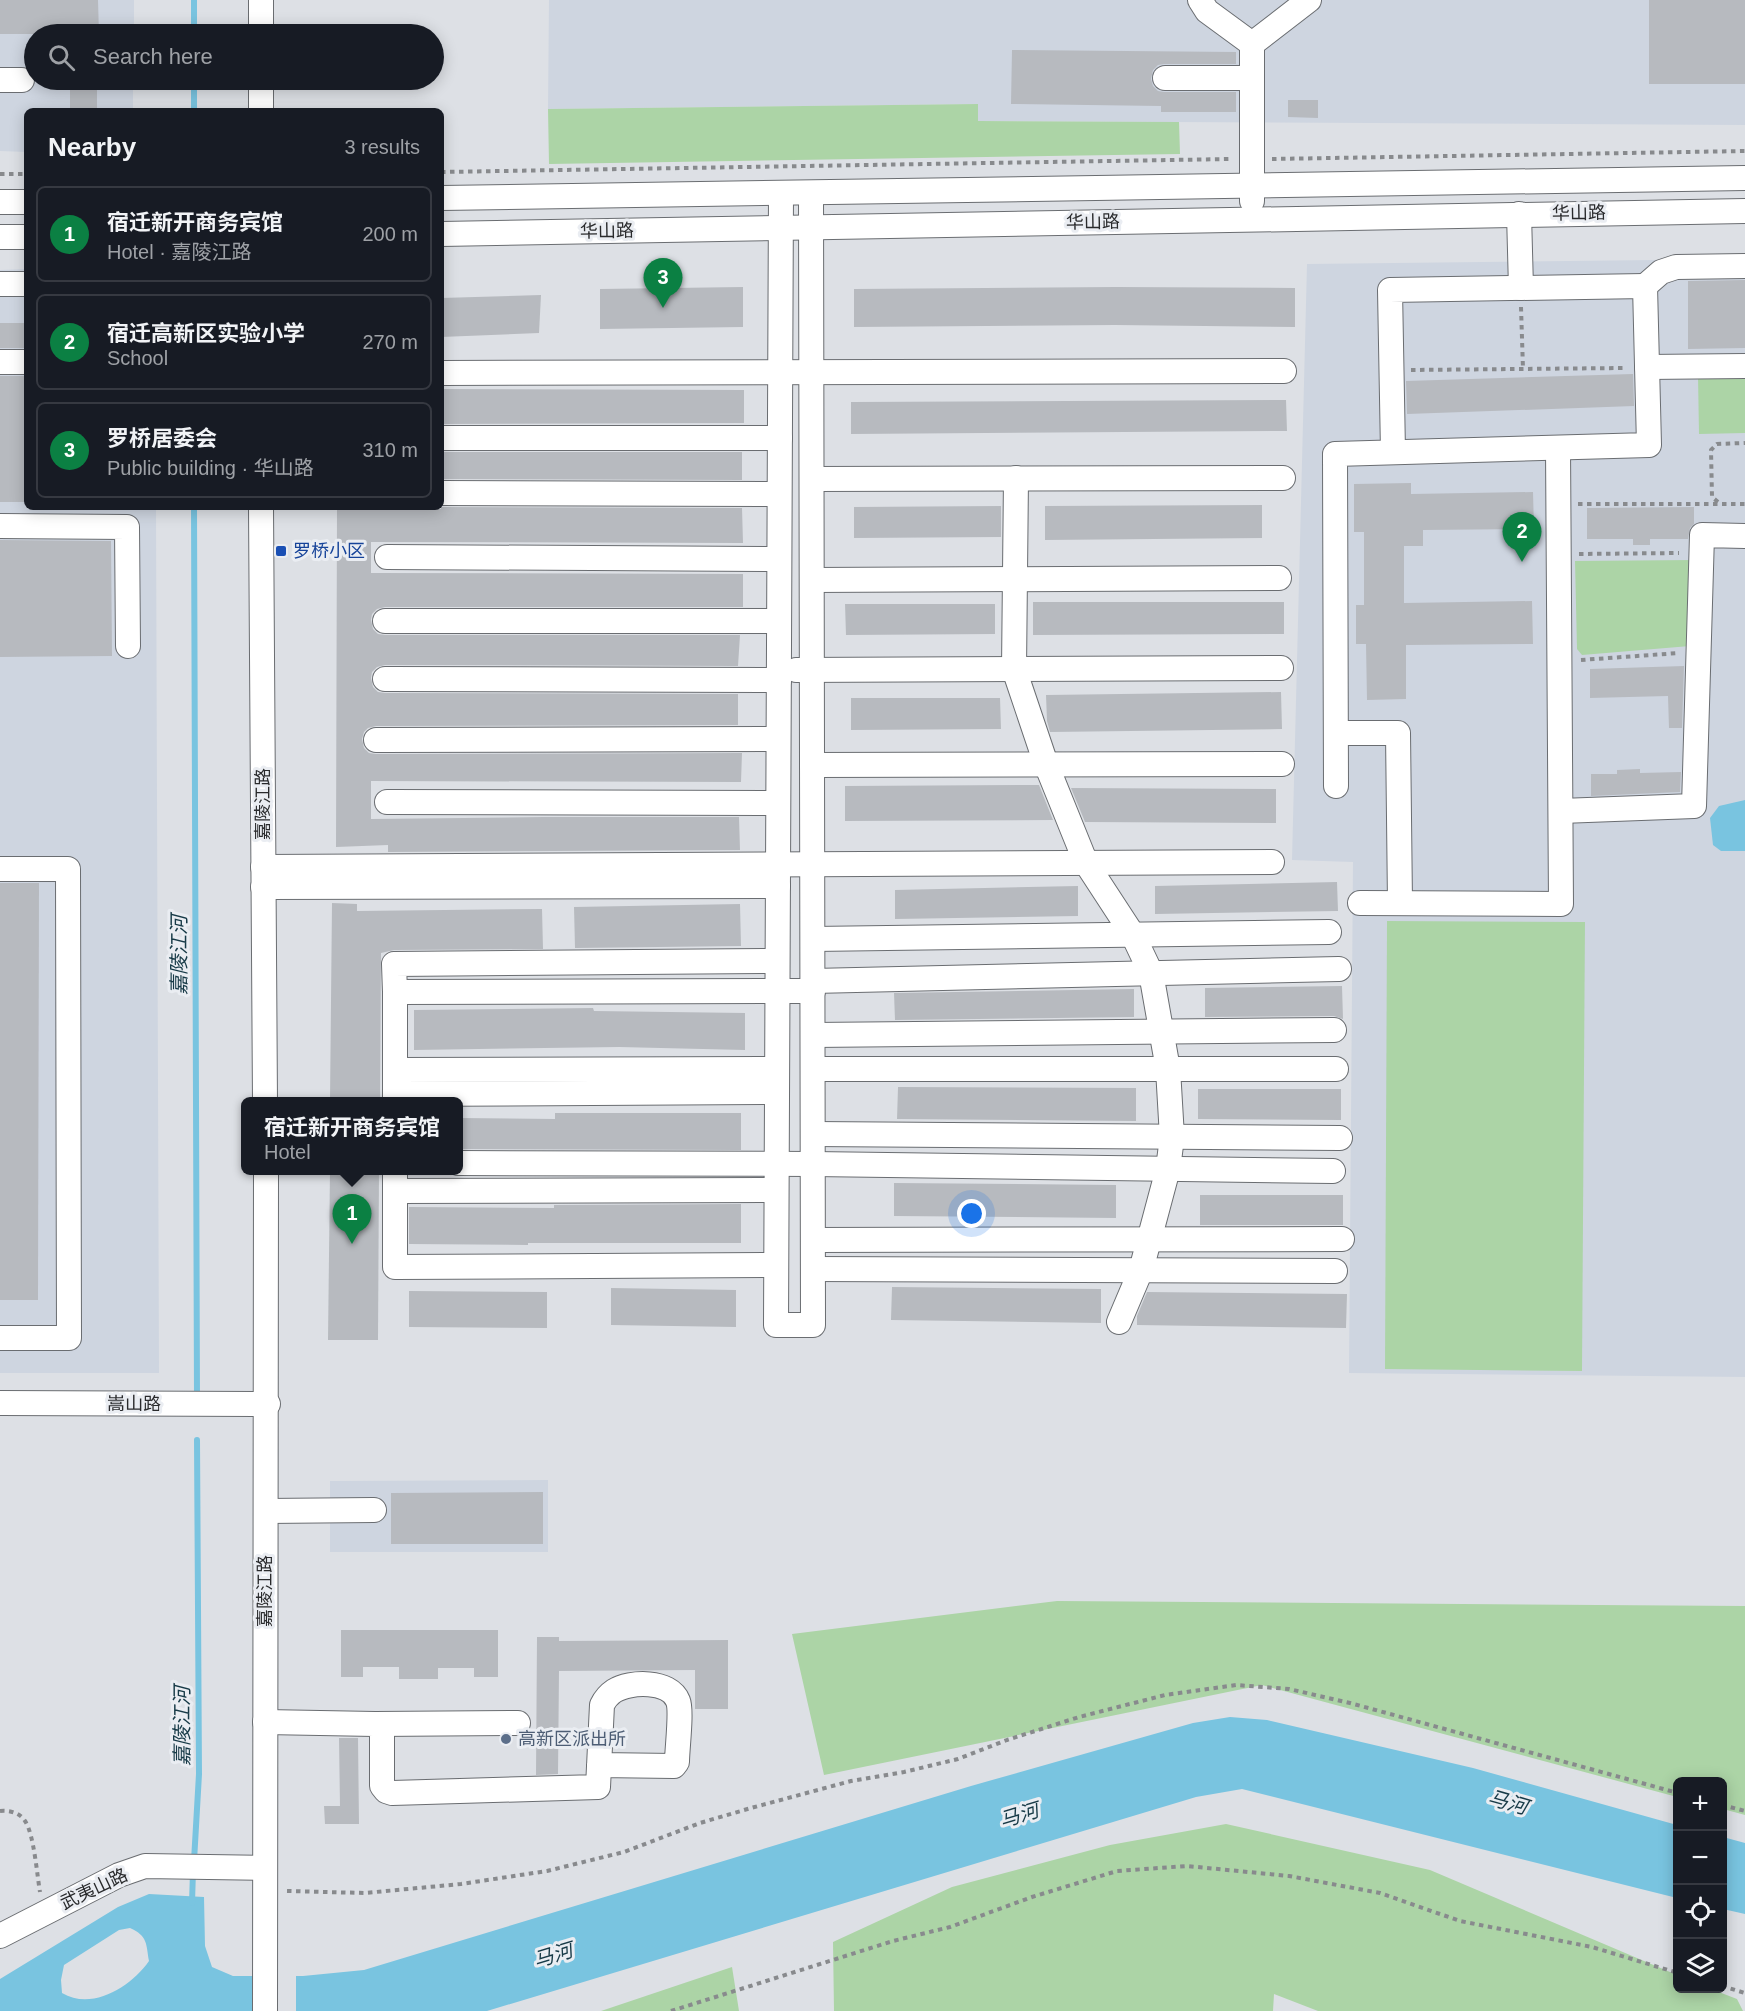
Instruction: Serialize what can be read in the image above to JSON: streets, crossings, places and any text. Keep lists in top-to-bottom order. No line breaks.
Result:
{"streets":{"street":["华山路","嘉陵江路","嵩山路","武夷山路"]},"crossings":[["嘉陵江路","嵩山路"],["嘉陵江路","武夷山路"]],"water":["嘉陵江河","马河"],"places":{"transit":["罗桥小区"],"other":["高新区派出所"]},"page":{"search":"Search here","heading":["Nearby","3 results"],"list":[{"mark":"1","name":"宿迁新开商务宾馆","note":"Hotel · 嘉陵江路","value":"200 m"},{"mark":"2","name":"宿迁高新区实验小学","note":"School","value":"270 m"},{"mark":"3","name":"罗桥居委会","note":"Public building · 华山路","value":"310 m"}],"pins":["3","2","1"],"popup":["宿迁新开商务宾馆","Hotel"],"map_buttons":["+","−"]}}
